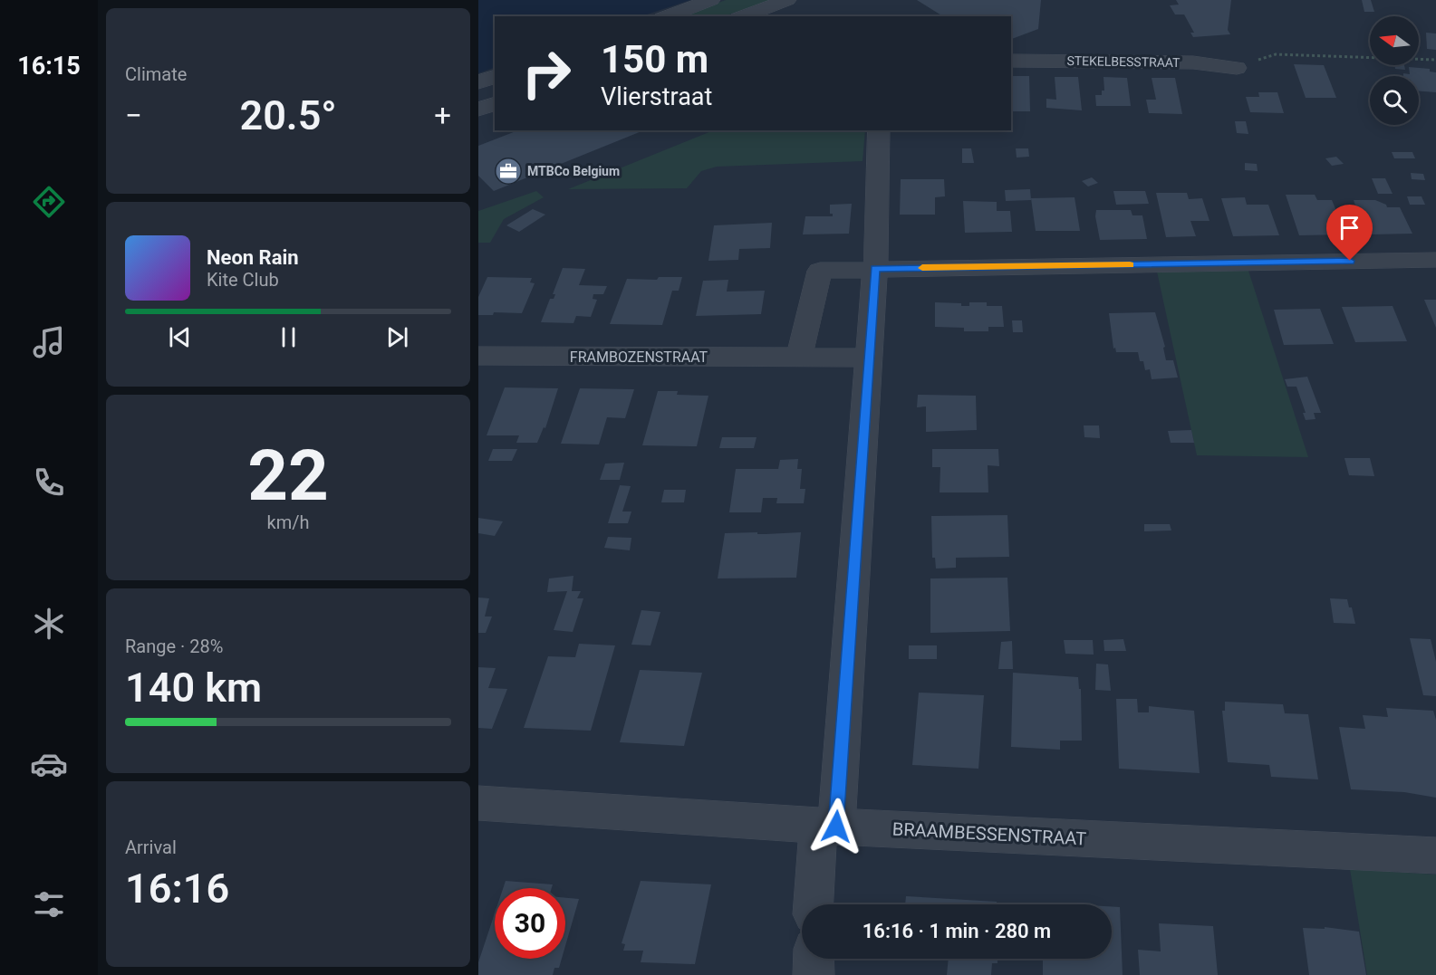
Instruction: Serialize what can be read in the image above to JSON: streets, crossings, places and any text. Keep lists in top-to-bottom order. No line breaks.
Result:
{"streets":{"street":["STEKELBESSTRAAT","FRAMBOZENSTRAAT","BRAAMBESSENSTRAAT"]},"places":{"office":["MTBCo Belgium"]},"north":"left","page":{"tabs":"16:15","tile":["Climate",["22","km/h"],["Range · 28%","140 km"],["Arrival","16:16"]],"turn":["150 m","Vlierstraat"],"heat":["−","20.5°","+"],"song":["Neon Rain","Kite Club"],"limit":"30","trip":"16:16 · 1 min · 280 m"}}
